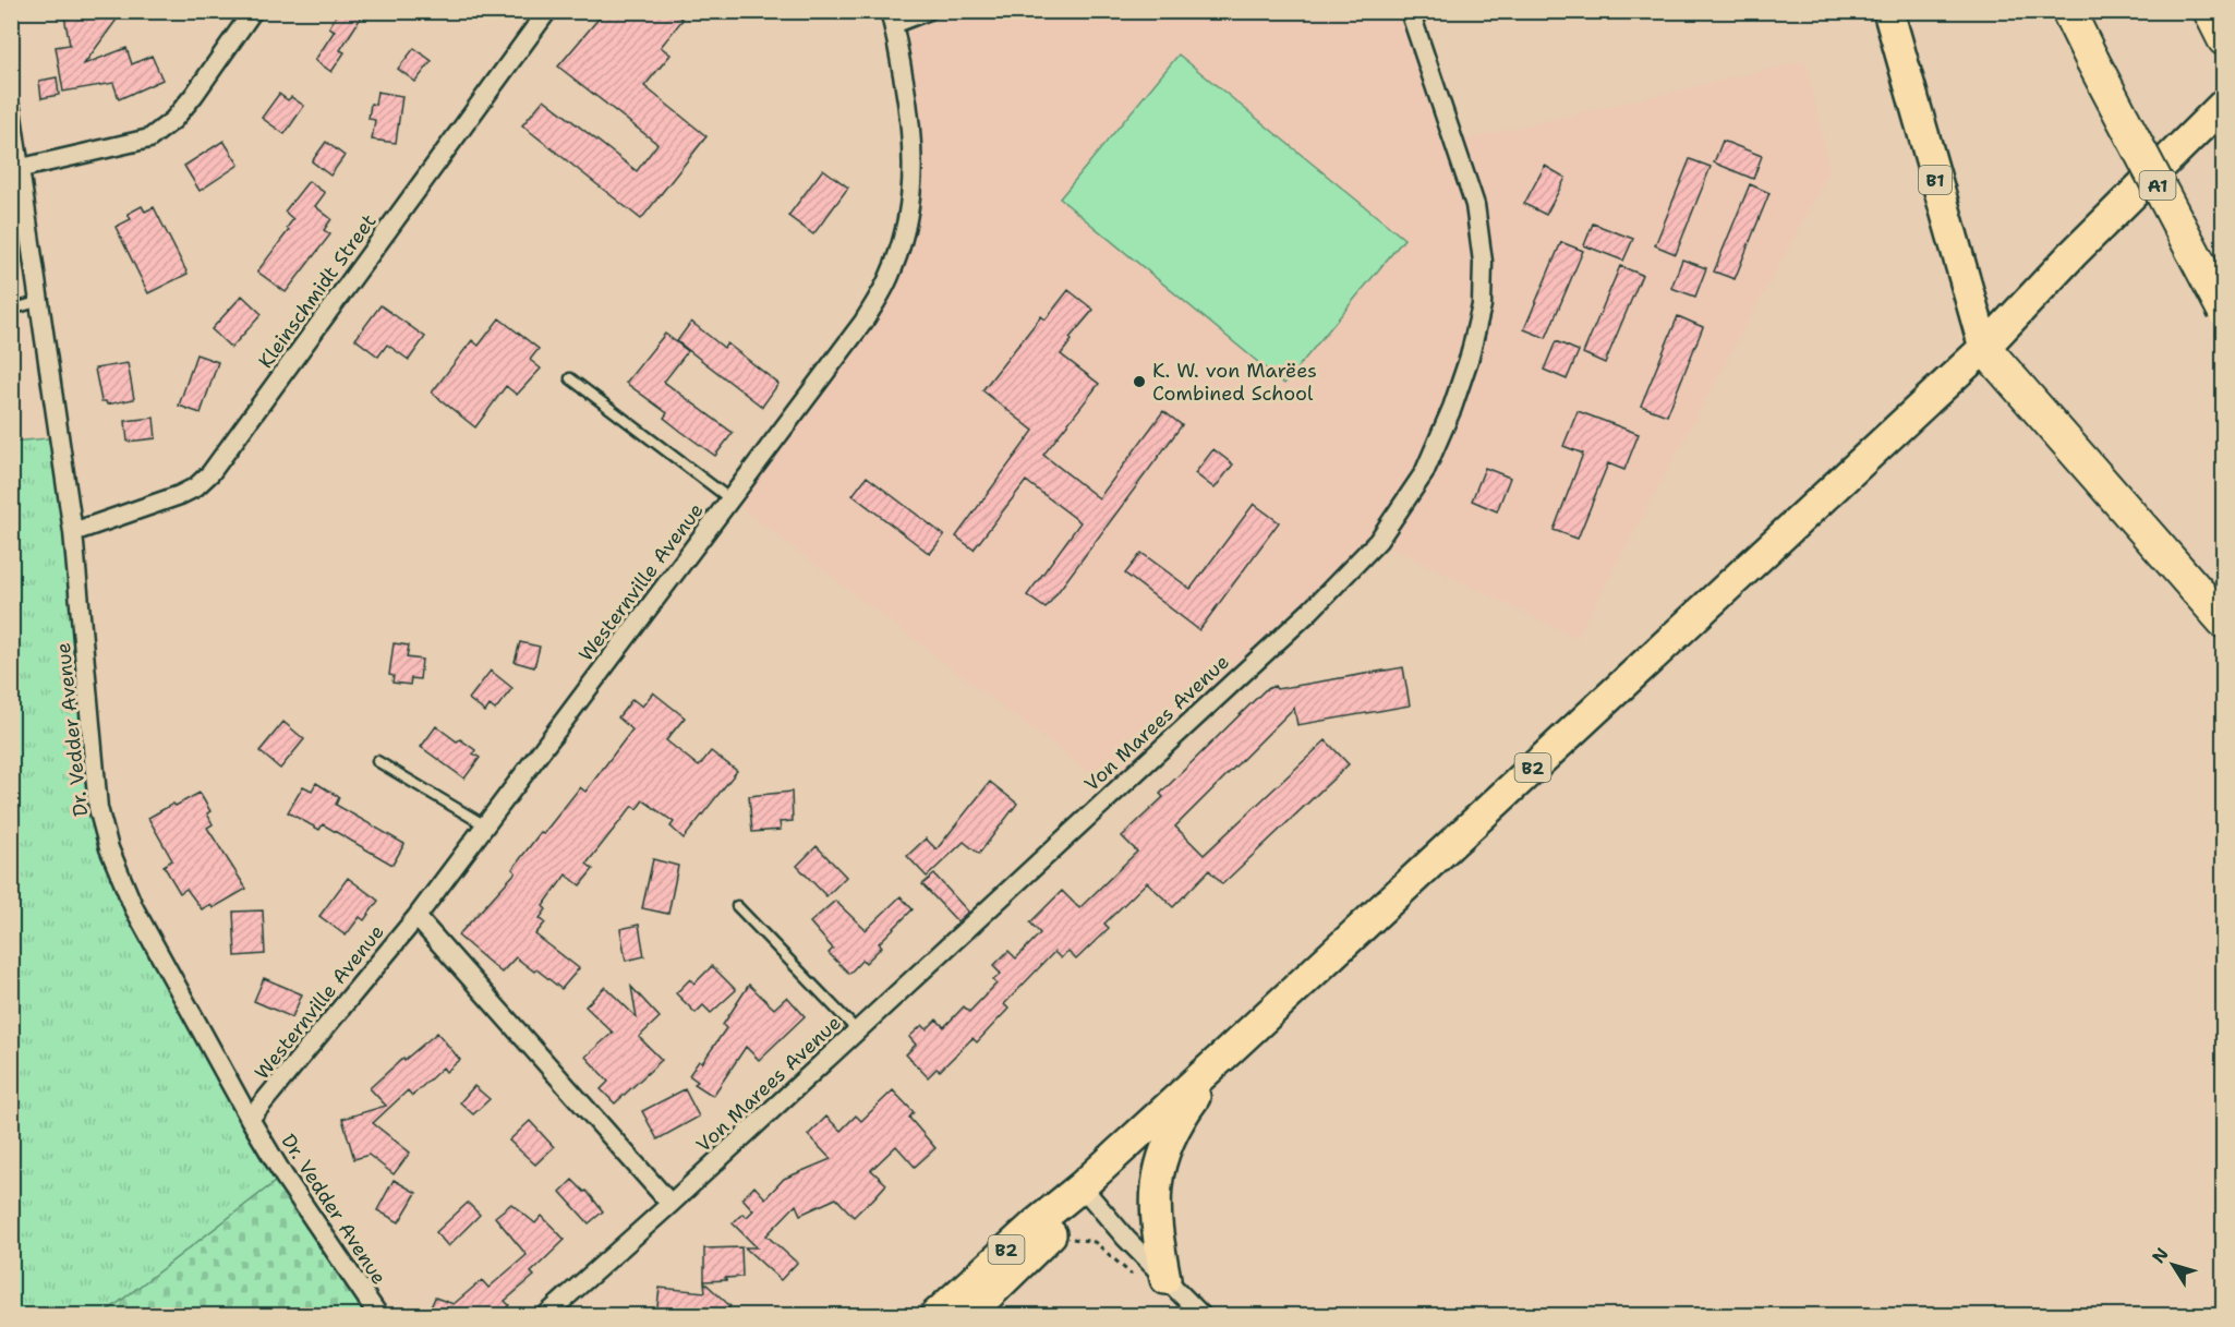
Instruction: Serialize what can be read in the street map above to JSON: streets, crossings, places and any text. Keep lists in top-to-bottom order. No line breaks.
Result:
{"streets":{"highway":["B1","A1","B2"],"street":["Kleinschmidt Street","Westernville Avenue","Von Marees Avenue","Dr. Vedder Avenue"]},"crossings":[["B1","B2"],["Kleinschmidt Street","Dr. Vedder Avenue"],["Westernville Avenue","Dr. Vedder Avenue"]],"places":["K. W. von Marëes Combined School"],"north":"top left"}
